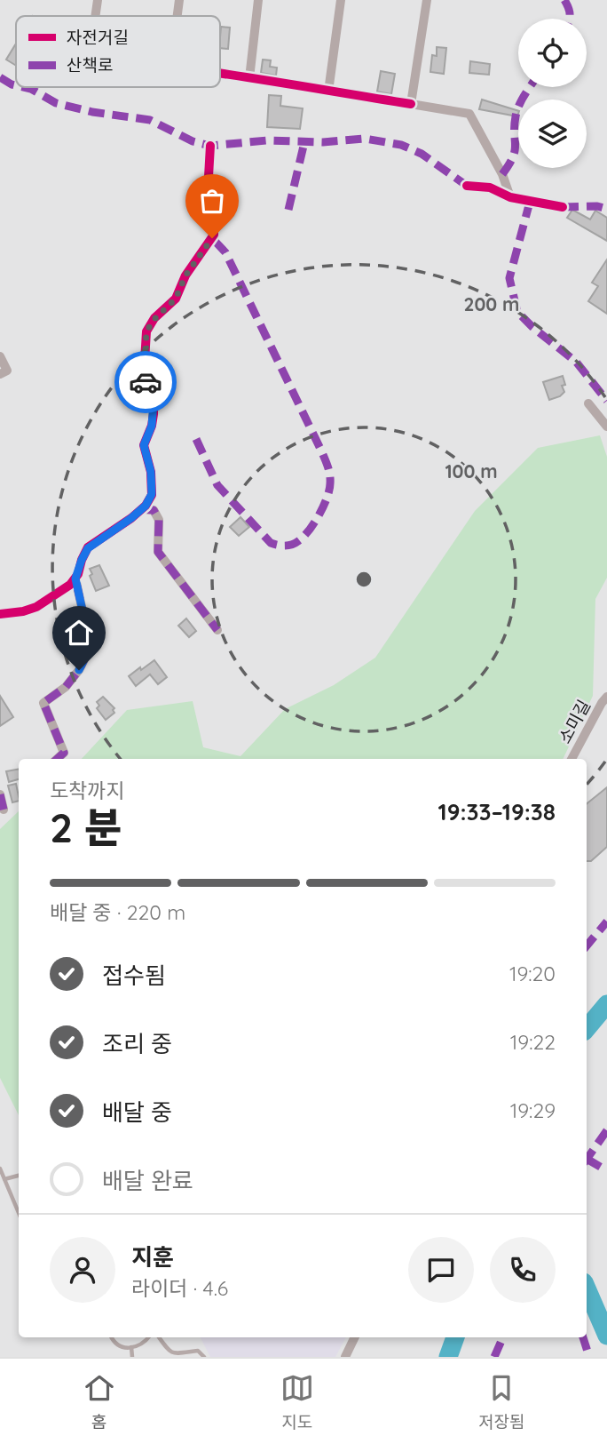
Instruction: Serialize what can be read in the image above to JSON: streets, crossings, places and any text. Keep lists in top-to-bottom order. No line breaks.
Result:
{"streets":{"street":["소미길"]},"legend":["자전거길","산책로"],"page":{"heading":["2 분","도착까지","19:33–19:38"],"panel":["지훈","라이더 · 4.6"],"bar":"배달 중 · 220 m","list":[["접수됨","19:20"],["조리 중","19:22"],["배달 중","19:29"],"배달 완료"],"tabs":["홈","지도","저장됨"]},"rings":["200 m","100 m"]}
